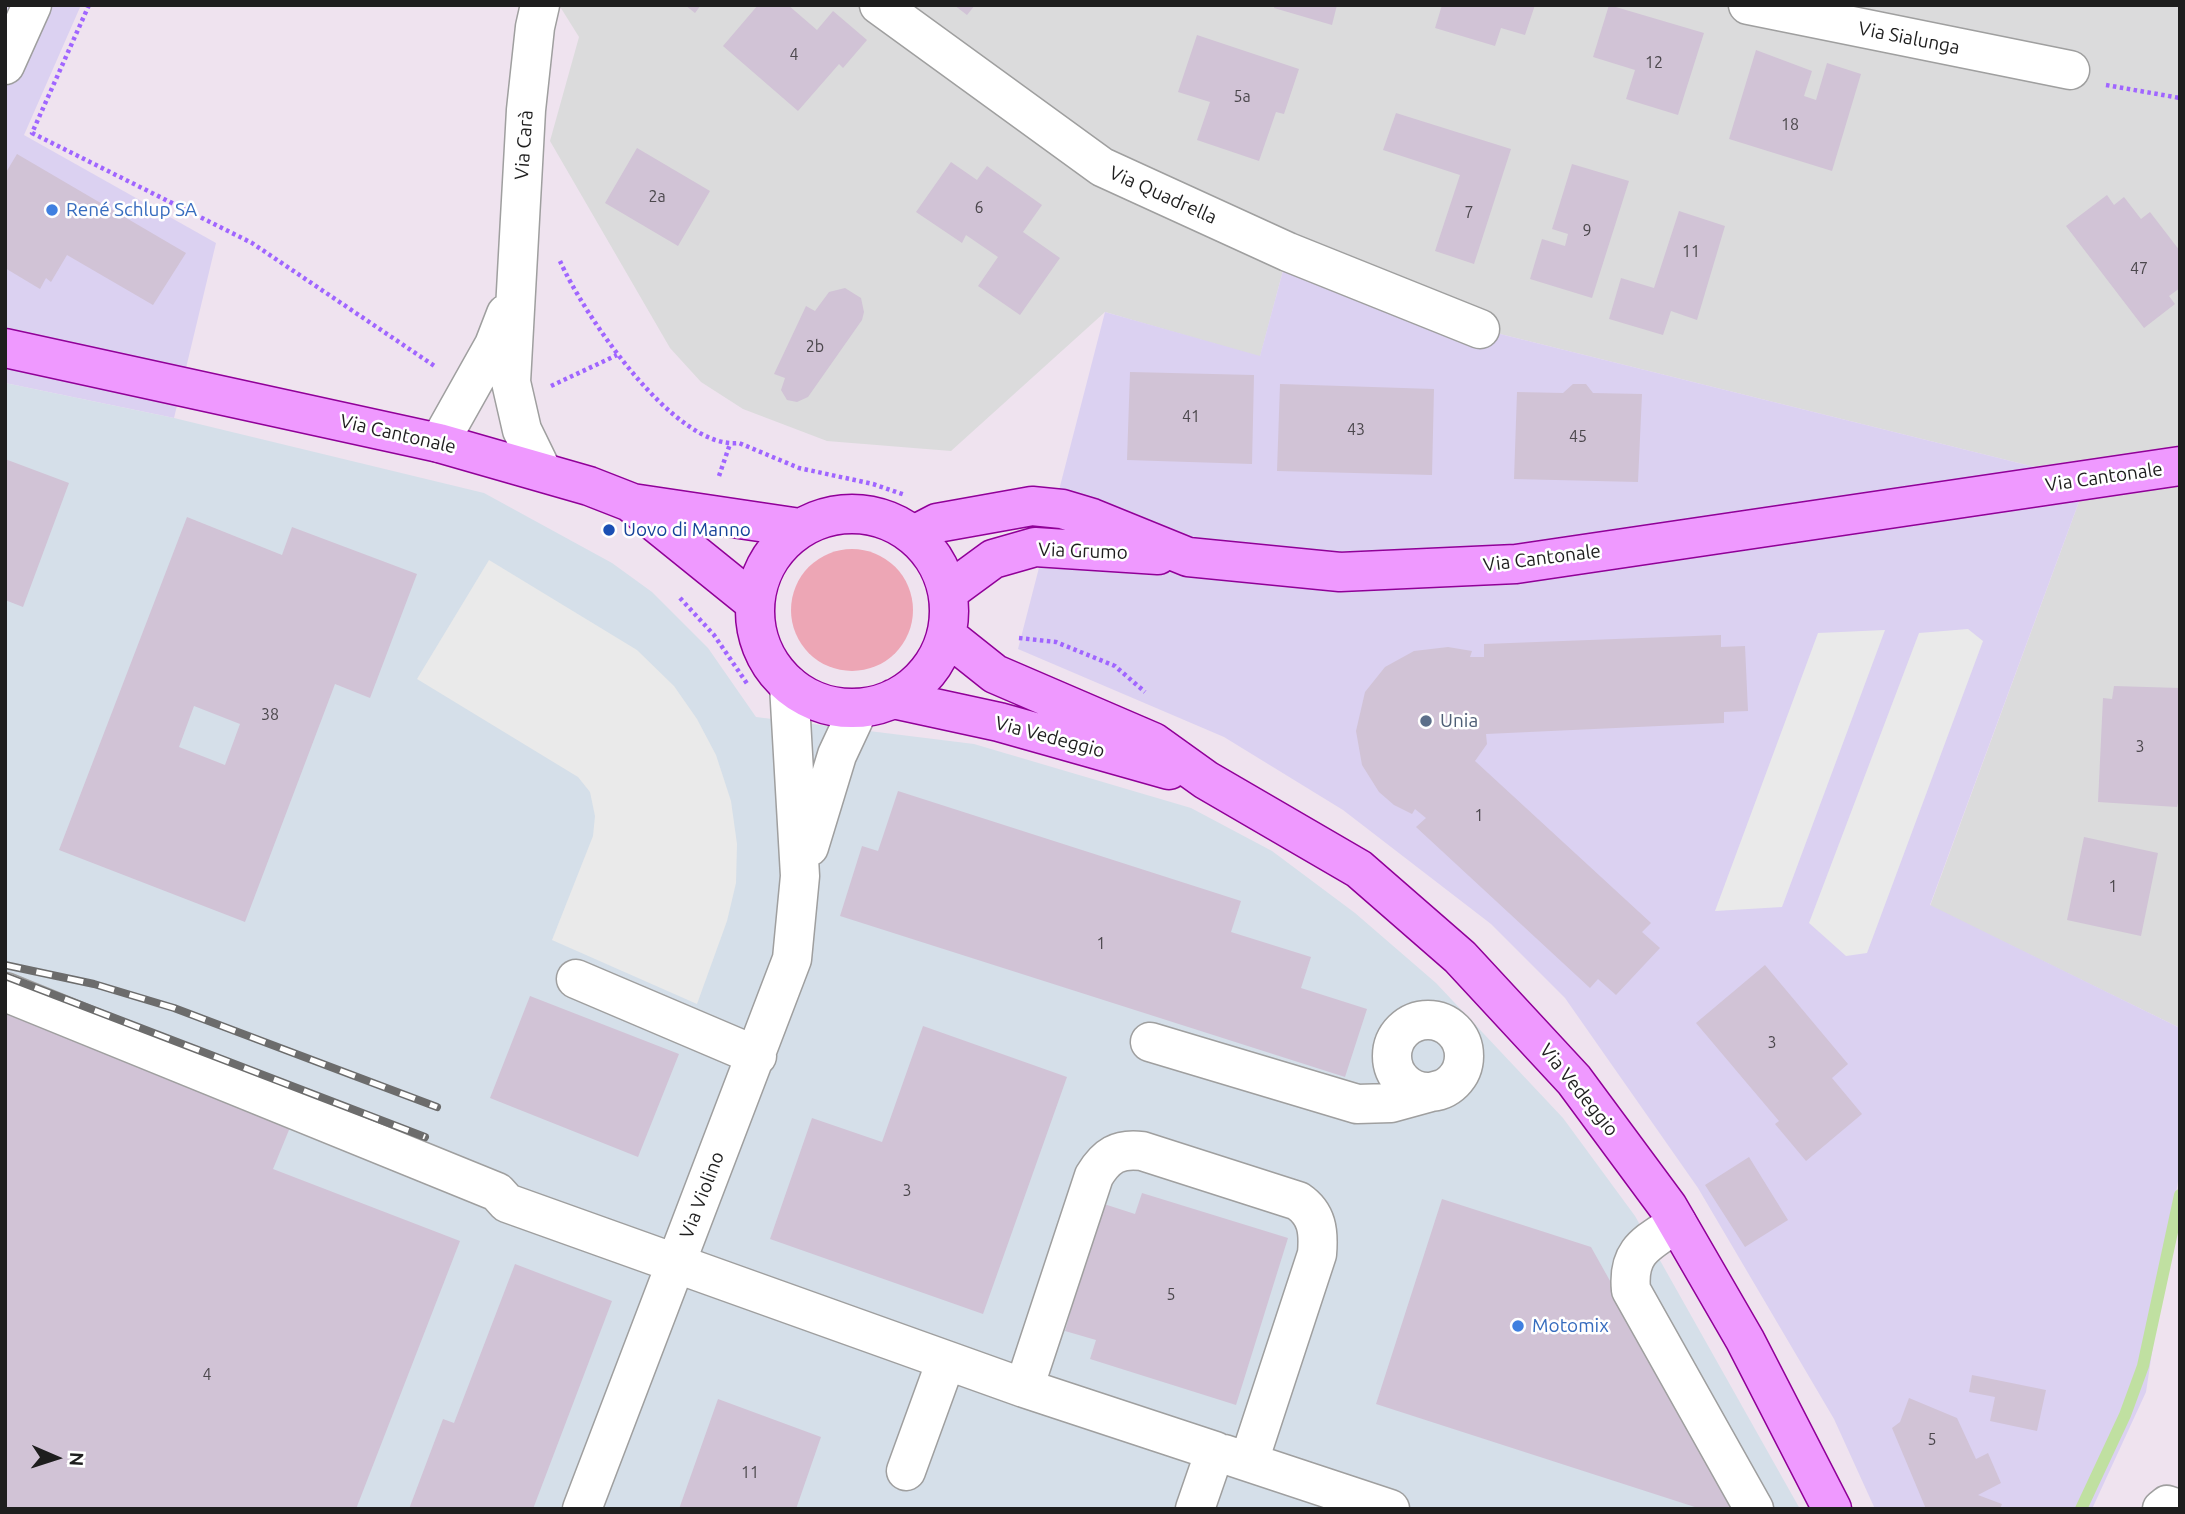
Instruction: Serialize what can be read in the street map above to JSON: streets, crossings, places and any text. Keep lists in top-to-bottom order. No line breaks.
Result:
{"streets":{"main road":["Via Cantonale","Via Grumo","Via Vedeggio"],"street":["Via Sialunga","Via Carà","Via Quadrella","Via Violino"]},"crossings":[["Via Cantonale","Via Grumo"],["Via Cantonale","Via Vedeggio"],["Via Grumo","Via Vedeggio"]],"places":["René Schlup SA","Uovo di Manno","Unia","Motomix"],"house_numbers":["4","12","5a","18","2a","6","7","9","11","47","2b","41","43","45","38","3","1","1","1","3","3","5","4","5","11"],"north":"right"}
